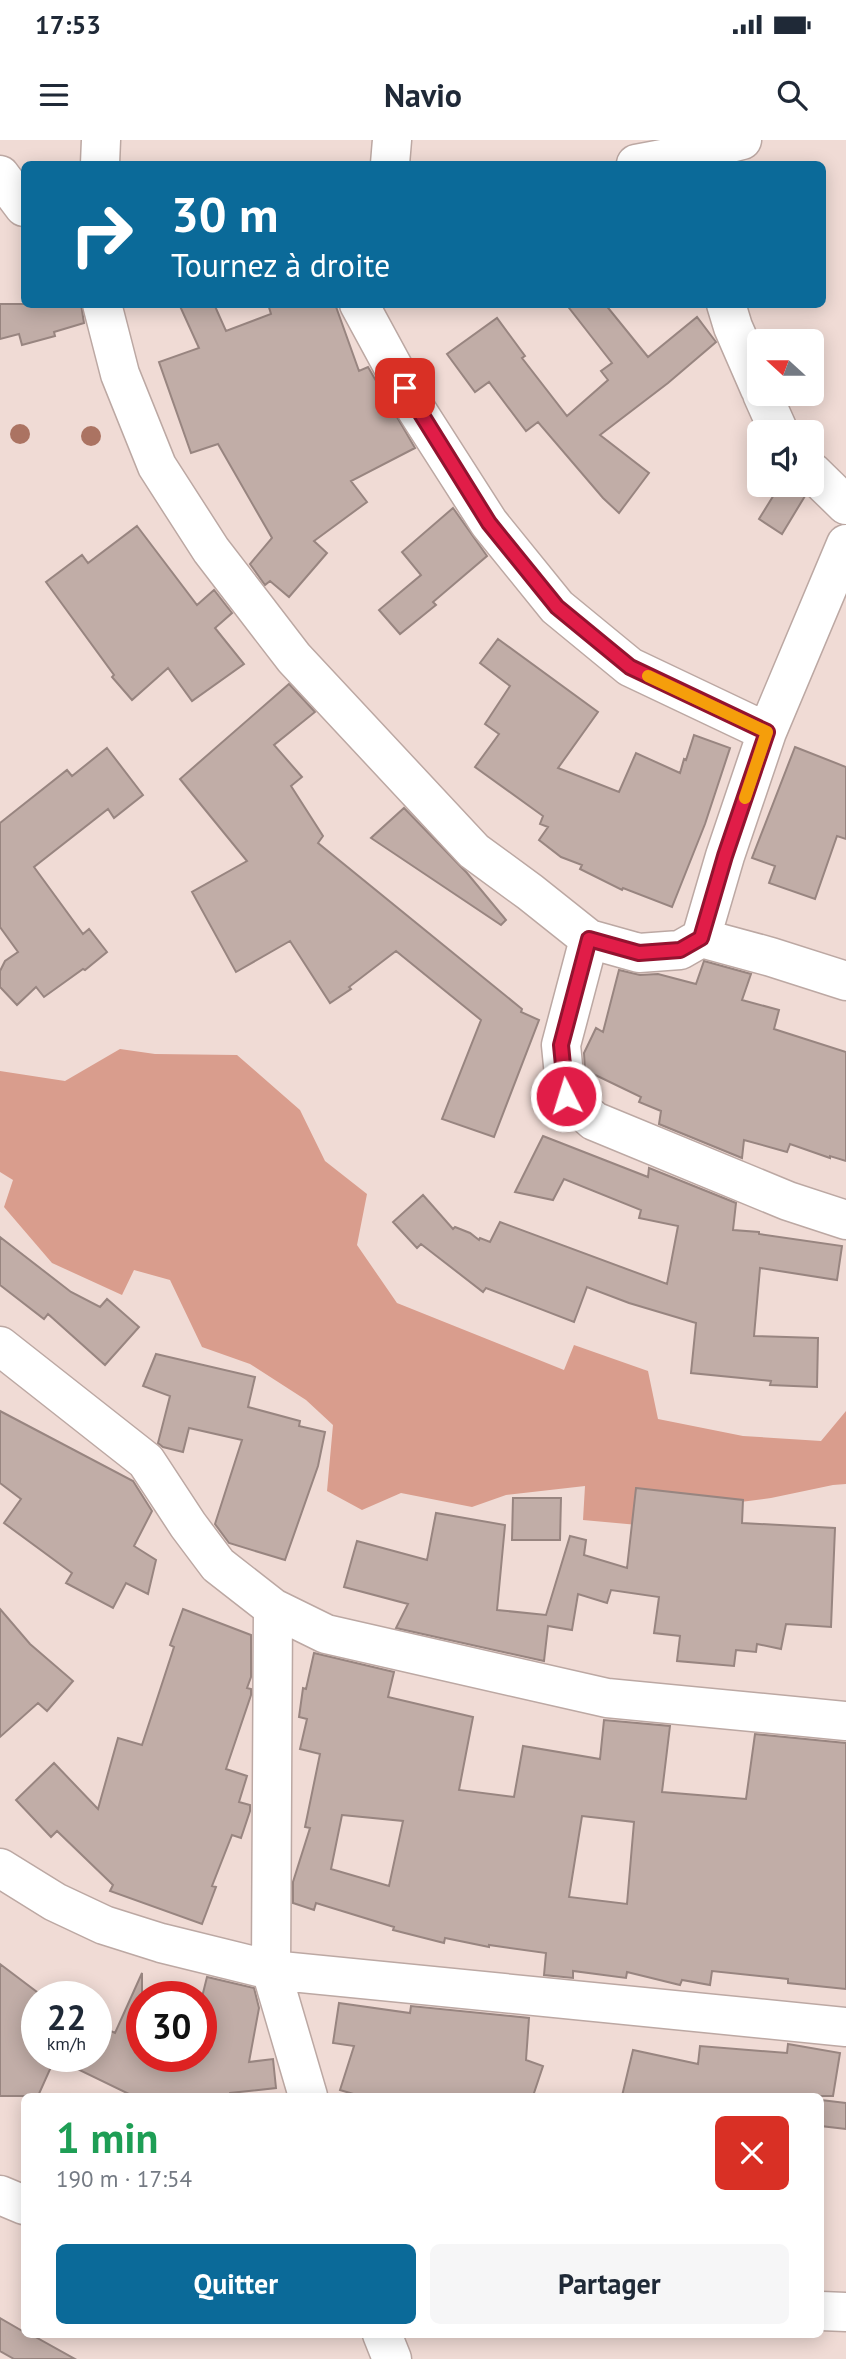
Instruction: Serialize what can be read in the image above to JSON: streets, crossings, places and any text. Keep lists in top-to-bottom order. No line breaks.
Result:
{"north":"left","page":{"status":"17:53","header":"Navio","turn":["30 m","Tournez à droite"],"speed":"22 km/h","limit":"30","heading":["1 min","190 m · 17:54"],"buttons":["Quitter","Partager"]}}
